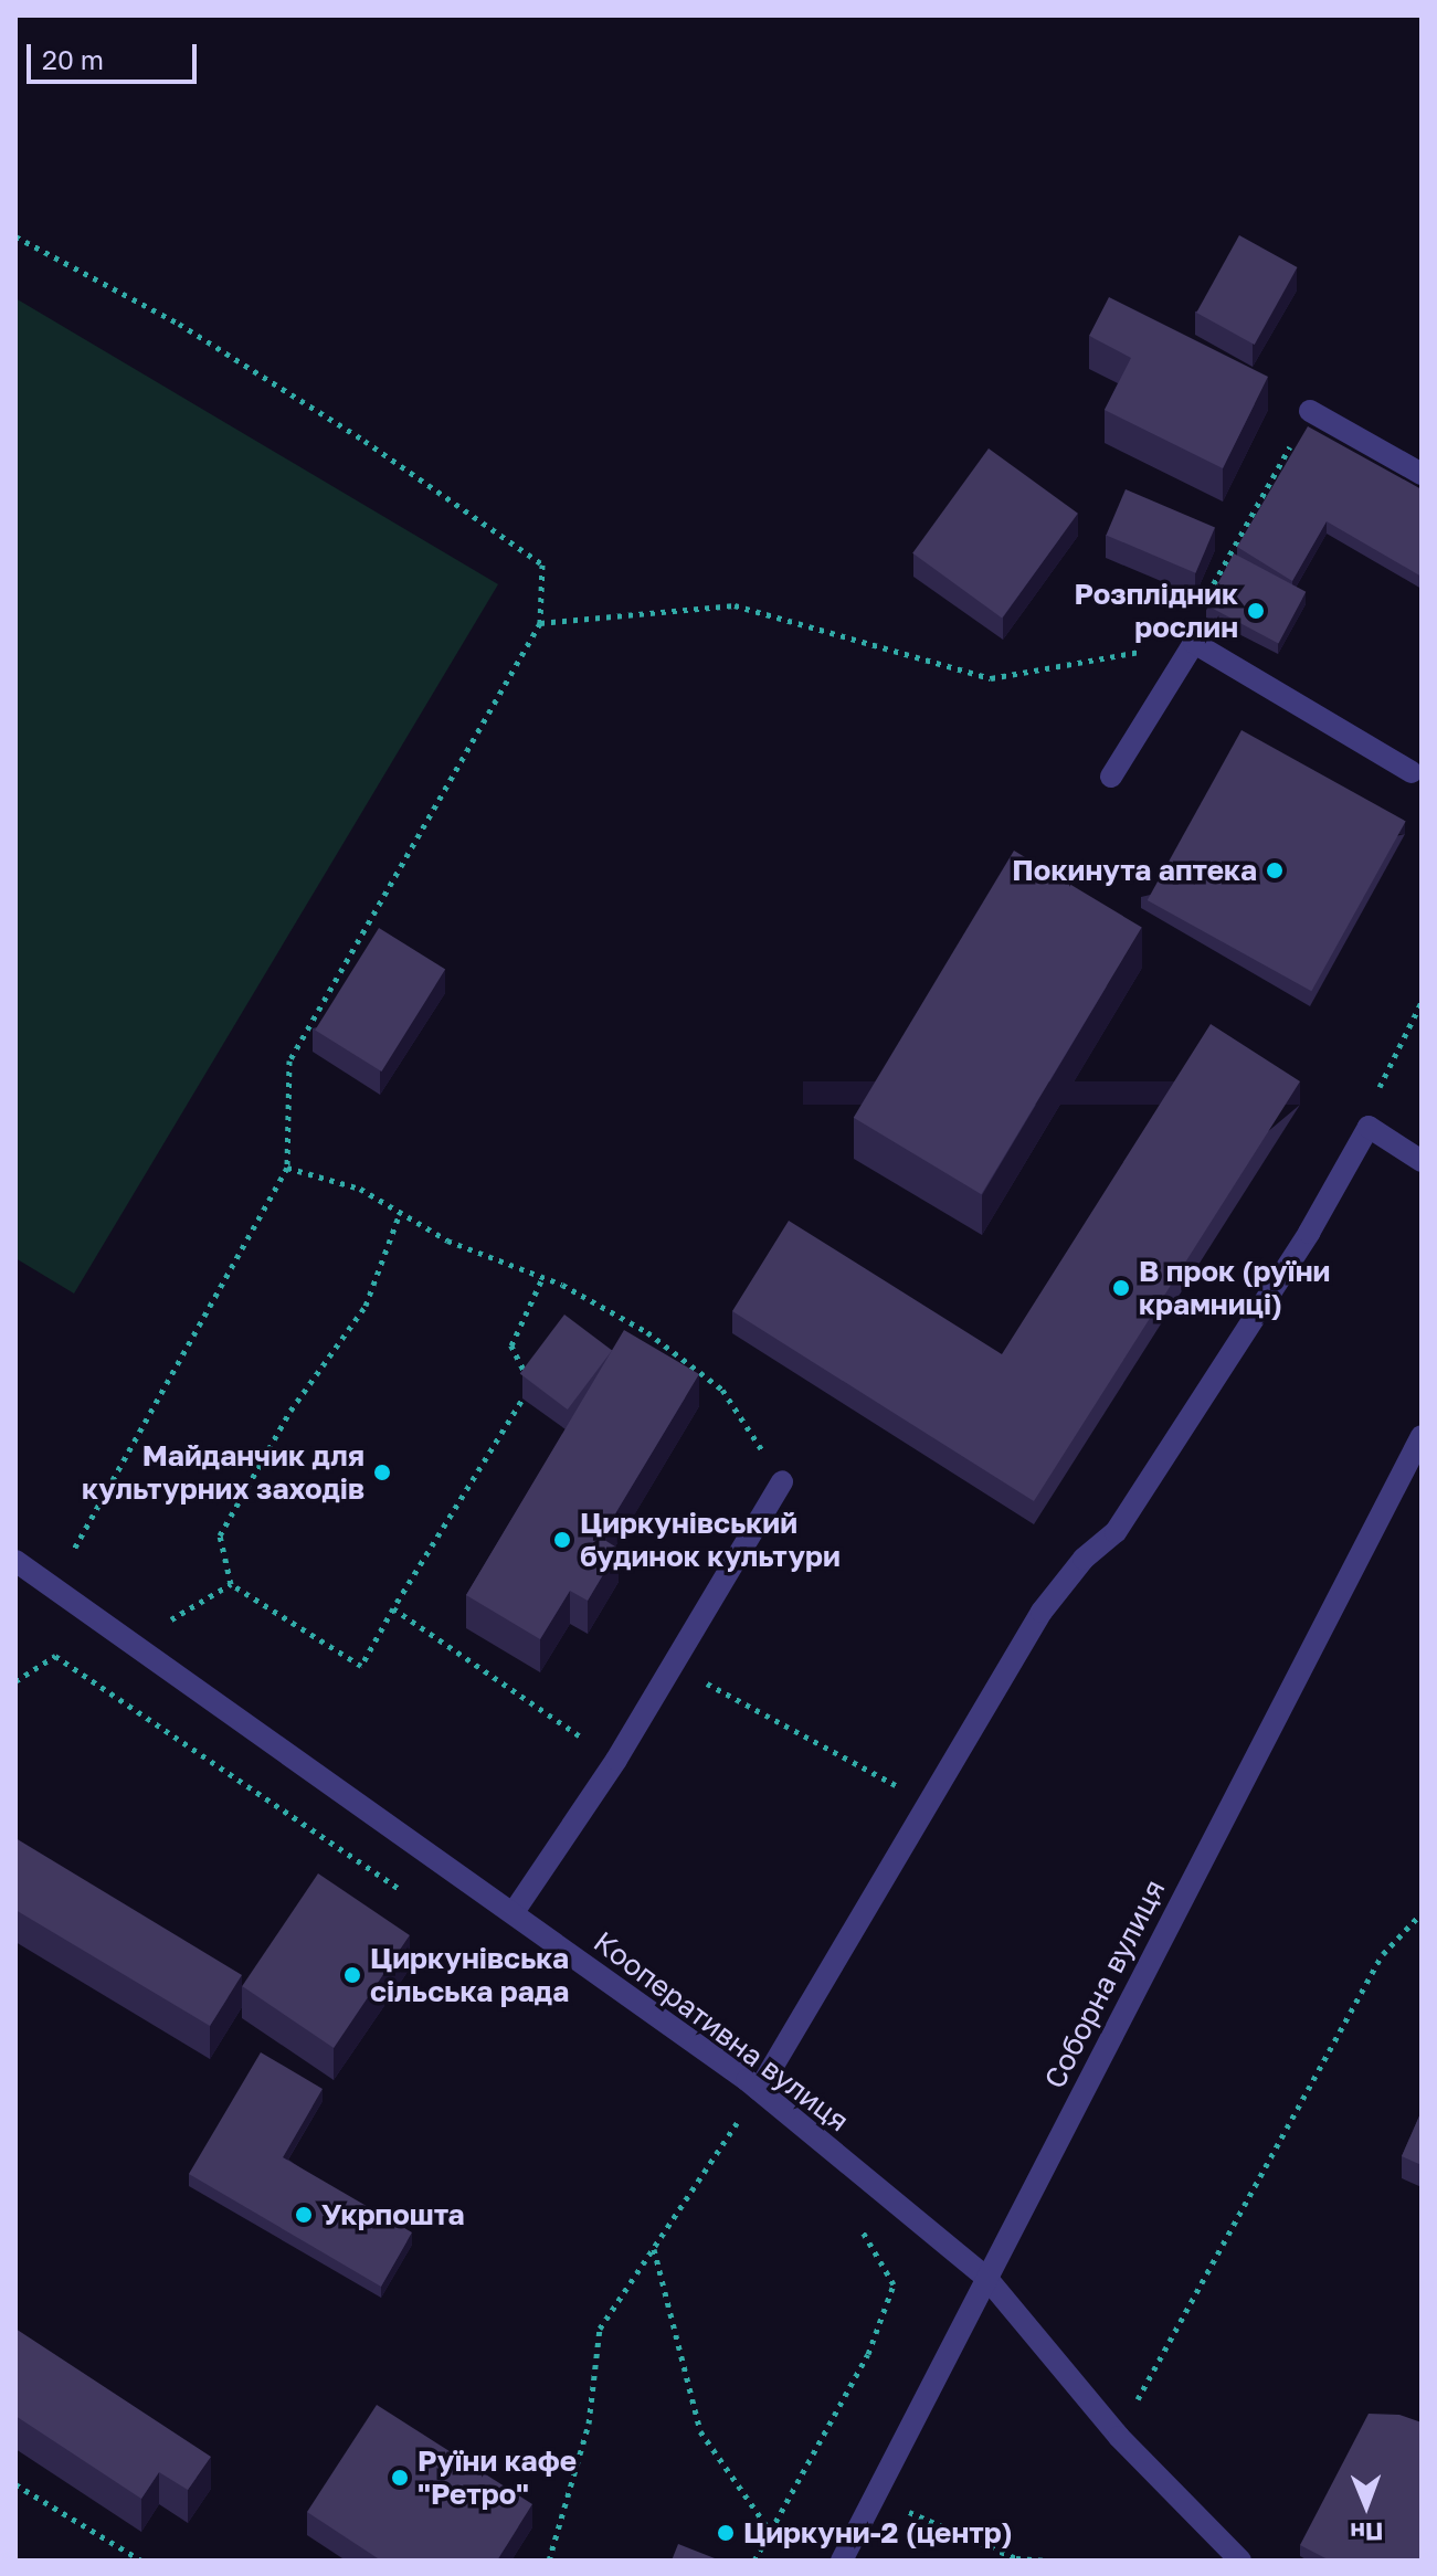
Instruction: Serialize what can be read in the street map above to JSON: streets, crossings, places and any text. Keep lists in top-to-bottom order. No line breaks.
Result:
{"streets":{"street":["Соборна вулиця","Кооперативна вулиця"]},"crossings":[["Соборна вулиця","Кооперативна вулиця"]],"places":["Розплідник рослин","Покинута аптека","В прок (руїни крамниці)","Майданчик для культурних заходів","Циркунівський будинок культури","Циркунівська сільська рада","Укрпошта","Руїни кафе \"Ретро\"","Циркуни-2 (центр)"],"scale_bar":"20 m","north":"bottom"}
